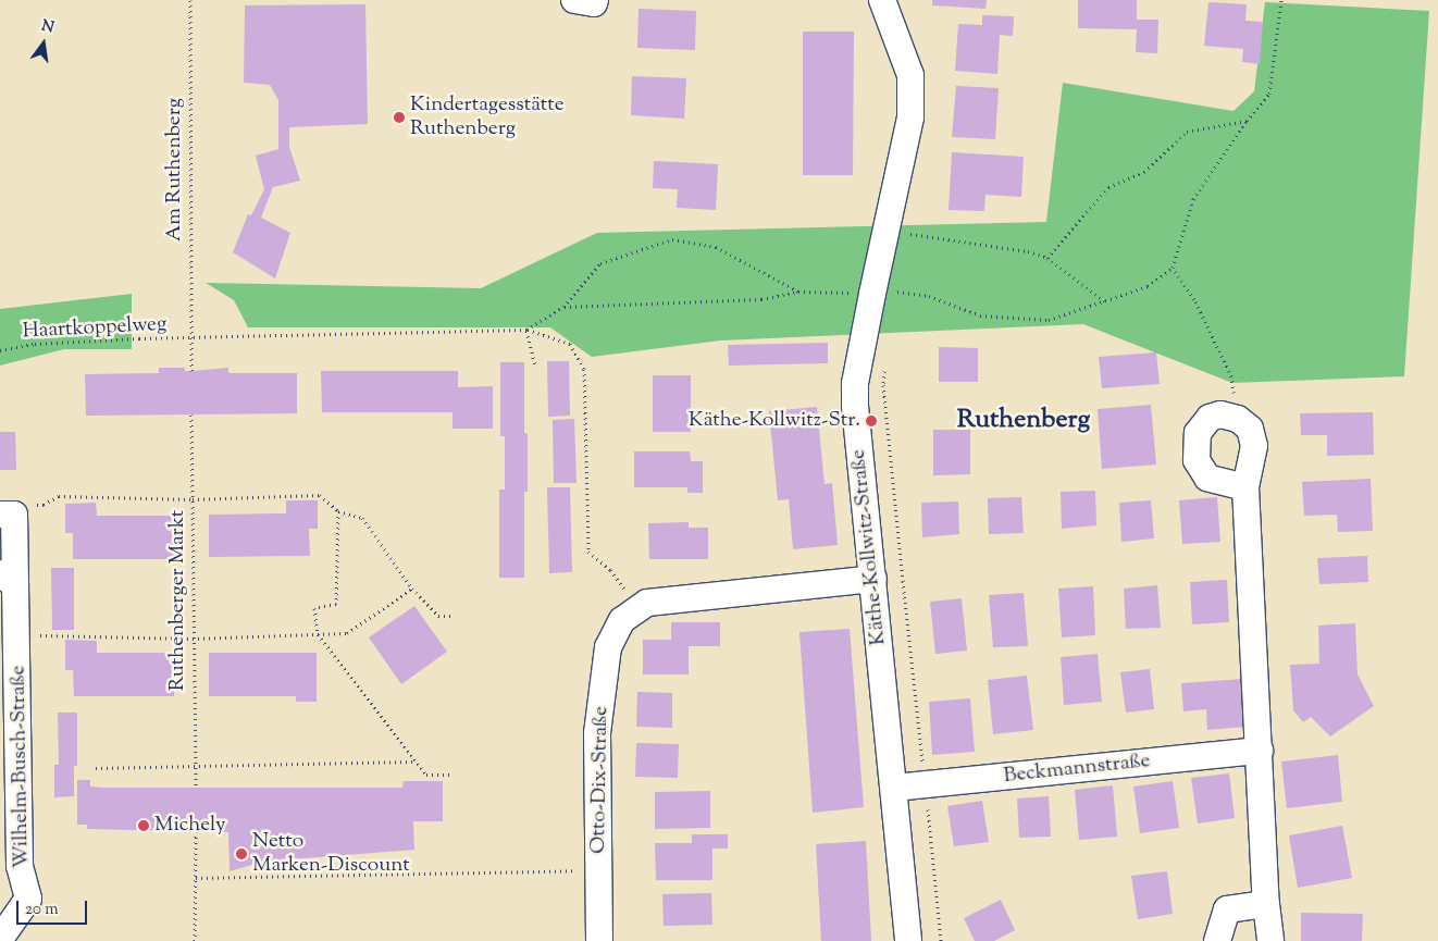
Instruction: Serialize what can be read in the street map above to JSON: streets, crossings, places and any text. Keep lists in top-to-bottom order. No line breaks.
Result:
{"streets":{"street":["Käthe-Kollwitz-Straße","Wilhelm-Busch-Straße","Beckmannstraße","Otto-Dix-Straße"],"path":["Am Ruthenberg","Haartkoppelweg","Ruthenberger Markt"]},"crossings":[["Am Ruthenberg","Haartkoppelweg"],["Käthe-Kollwitz-Straße","Beckmannstraße"]],"districts":["Ruthenberg"],"places":["Kindertagesstätte Ruthenberg","Käthe-Kollwitz-Str.","Michely","Netto Marken-Discount"],"scale_bar":"20 m","north":"top"}
